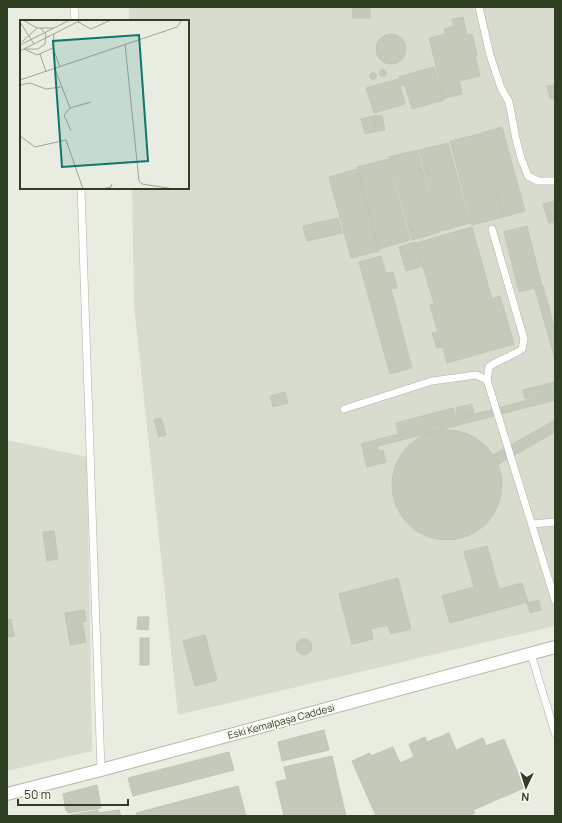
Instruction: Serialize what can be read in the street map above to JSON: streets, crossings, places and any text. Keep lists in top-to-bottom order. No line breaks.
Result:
{"streets":{"street":["Eski Kemalpaşa Caddesi"]},"scale_bar":"50 m","north":"bottom"}
